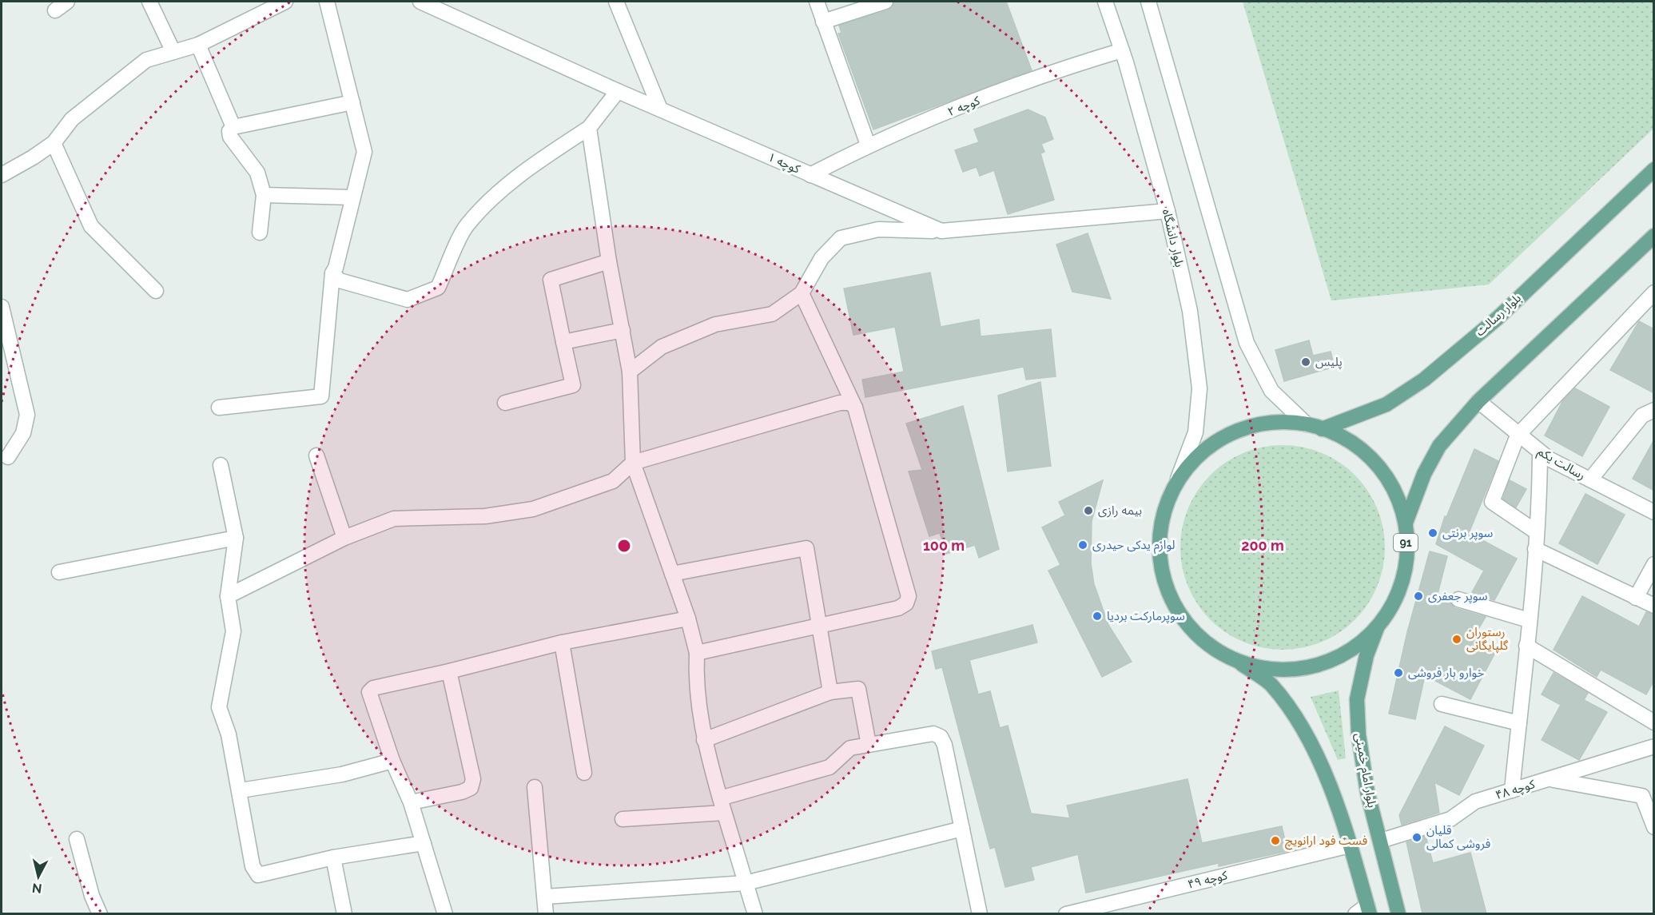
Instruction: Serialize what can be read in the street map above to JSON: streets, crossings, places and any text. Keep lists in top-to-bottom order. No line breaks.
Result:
{"streets":{"main road":["بلوار رسالت","91","بلوار امام خمینی"],"street":["کوچه ۲","کوچه ۱","بلوار دانشگاه","رسالت یکم","کوچه ۴۸","کوچه ۴۹"]},"crossings":[["کوچه ۲","کوچه ۱"],["کوچه ۲","بلوار دانشگاه"],["کوچه ۱","بلوار دانشگاه"],["بلوار دانشگاه","91"],["بلوار رسالت","91"],["رسالت یکم","91"],["91","بلوار امام خمینی"],["91","کوچه ۴۹"],["بلوار امام خمینی","کوچه ۴۸"]],"places":["پلیس","بیمه رازی","سوپر برنتی","لوازم یدکی حیدری","سوپر جعفری","سوپرمارکت بردیا","رستوران گلپایگانی","خوارو بار فروشی","قلیان فروشی کمالی","فست فود ارانویچ"],"north":"bottom","rings":["100 m","200 m"]}
